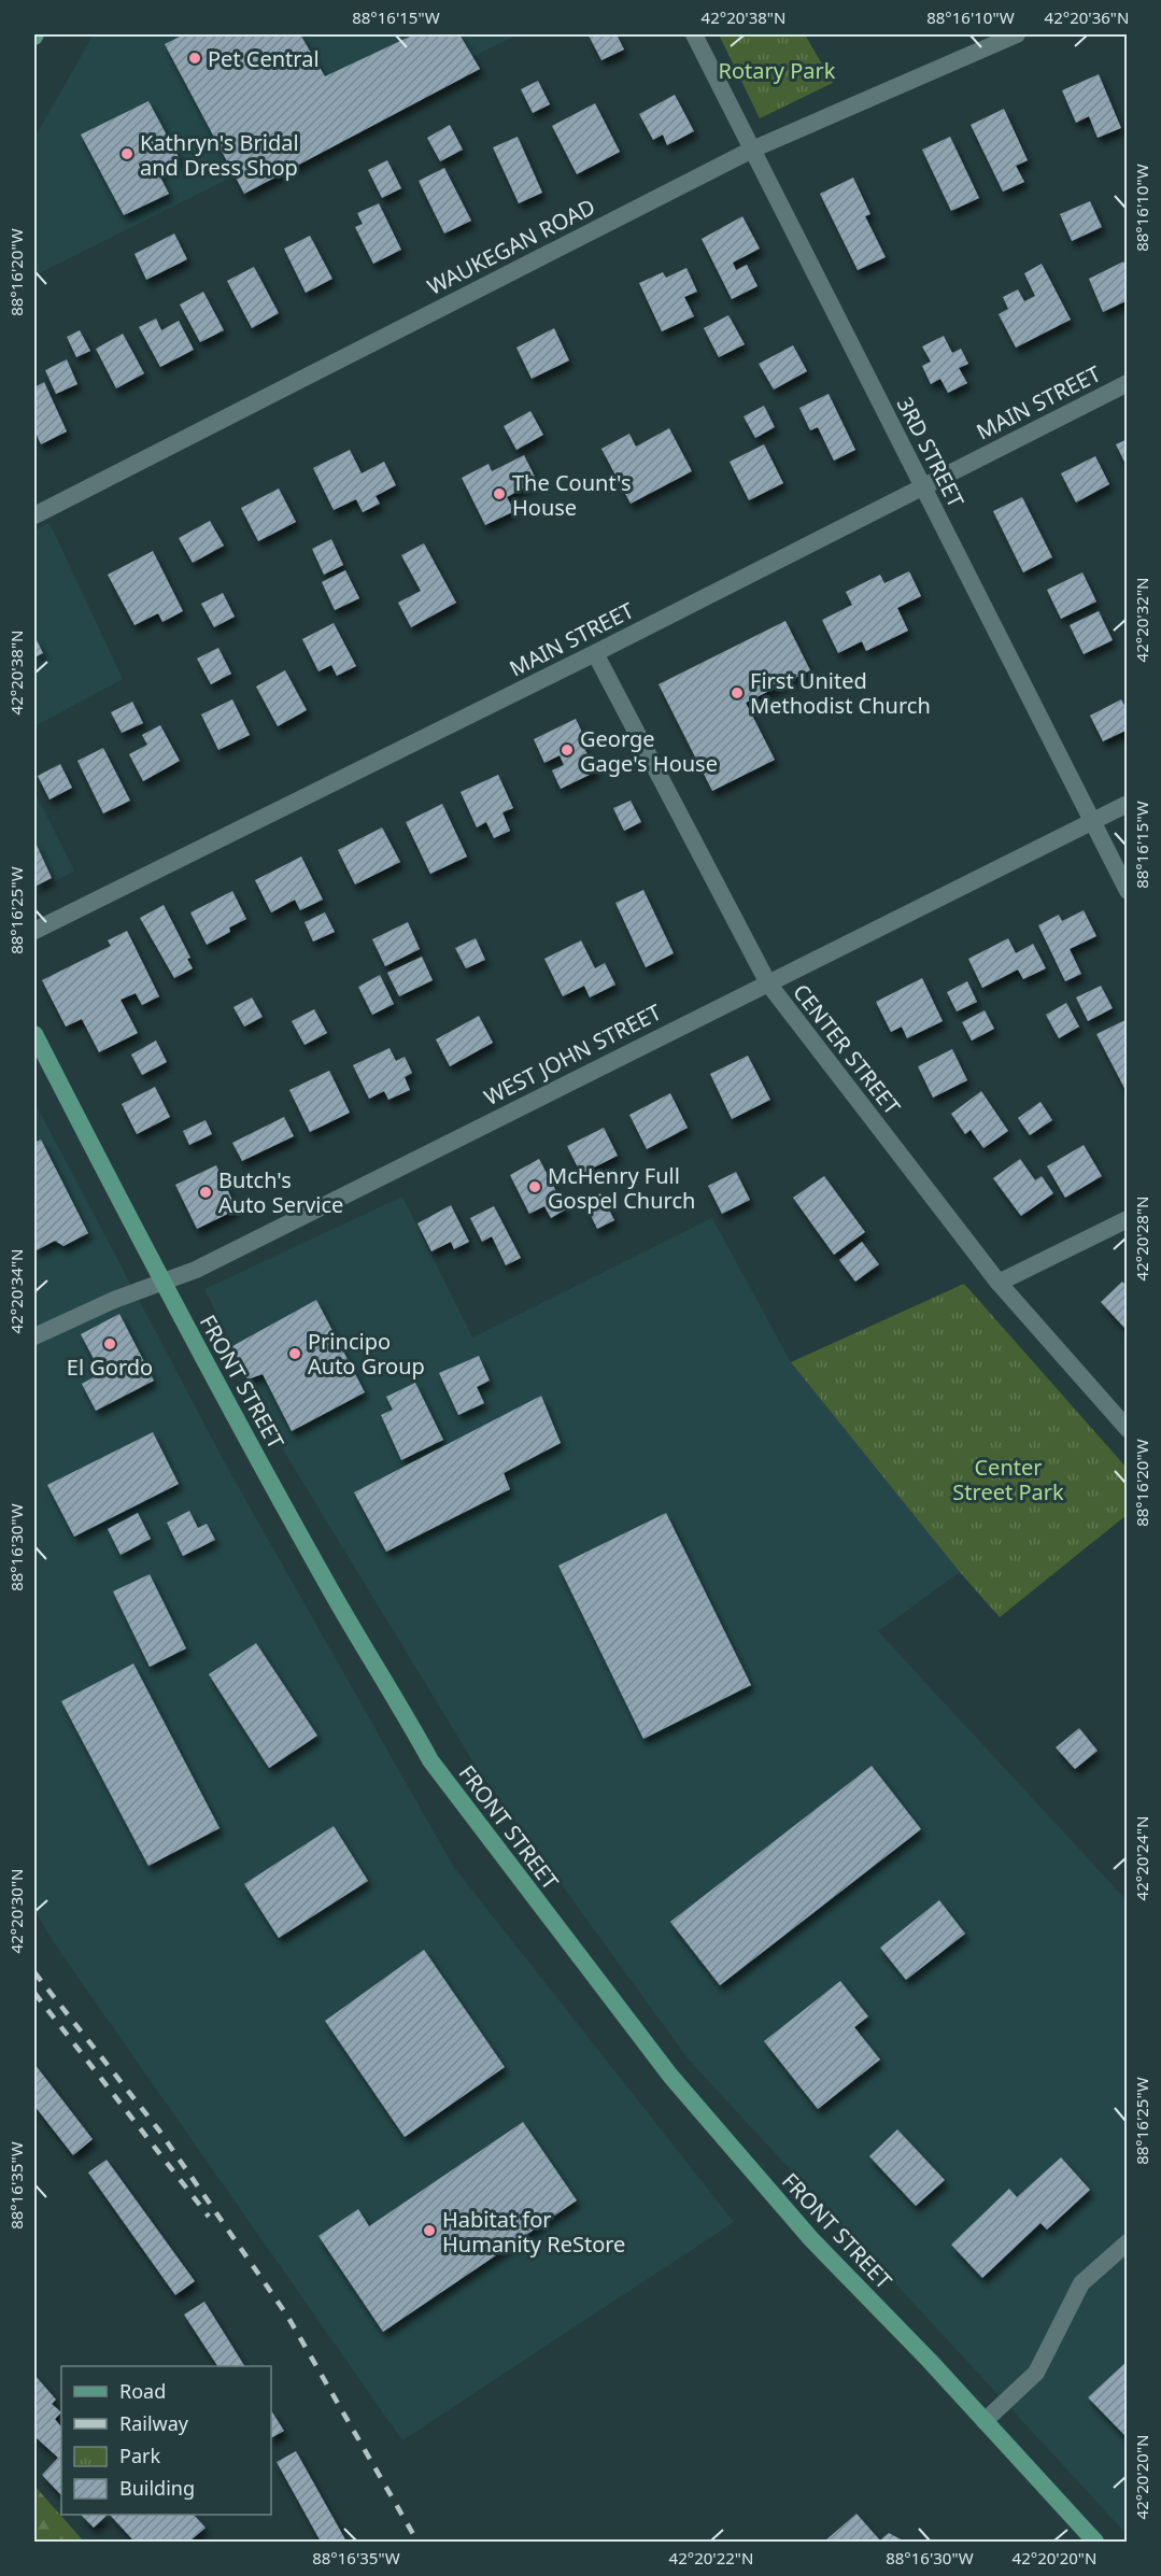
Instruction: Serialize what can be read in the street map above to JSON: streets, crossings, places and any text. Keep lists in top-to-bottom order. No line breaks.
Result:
{"streets":{"main road":["FRONT STREET"],"street":["WAUKEGAN ROAD","MAIN STREET","3RD STREET","CENTER STREET","WEST JOHN STREET"]},"crossings":[["WAUKEGAN ROAD","3RD STREET"],["MAIN STREET","3RD STREET"],["MAIN STREET","CENTER STREET"],["3RD STREET","WEST JOHN STREET"],["CENTER STREET","WEST JOHN STREET"],["WEST JOHN STREET","FRONT STREET"]],"parks":["Rotary Park","Center Street Park"],"places":["Pet Central","Kathryn's Bridal and Dress Shop","The Count's House","First United Methodist Church","George Gage's House","McHenry Full Gospel Church","Butch's Auto Service","El Gordo","Principo Auto Group","Habitat for Humanity ReStore"],"legend":["Road","Railway","Park","Building"],"coordinates":["88°16'15\"W","42°20'38\"N","88°16'10\"W","42°20'36\"N","88°16'20\"W","42°20'32\"N","88°16'25\"W","42°20'28\"N","42°20'34\"N","88°16'30\"W","42°20'24\"N","42°20'30\"N","88°16'35\"W","42°20'20\"N","42°20'22\"N"]}
